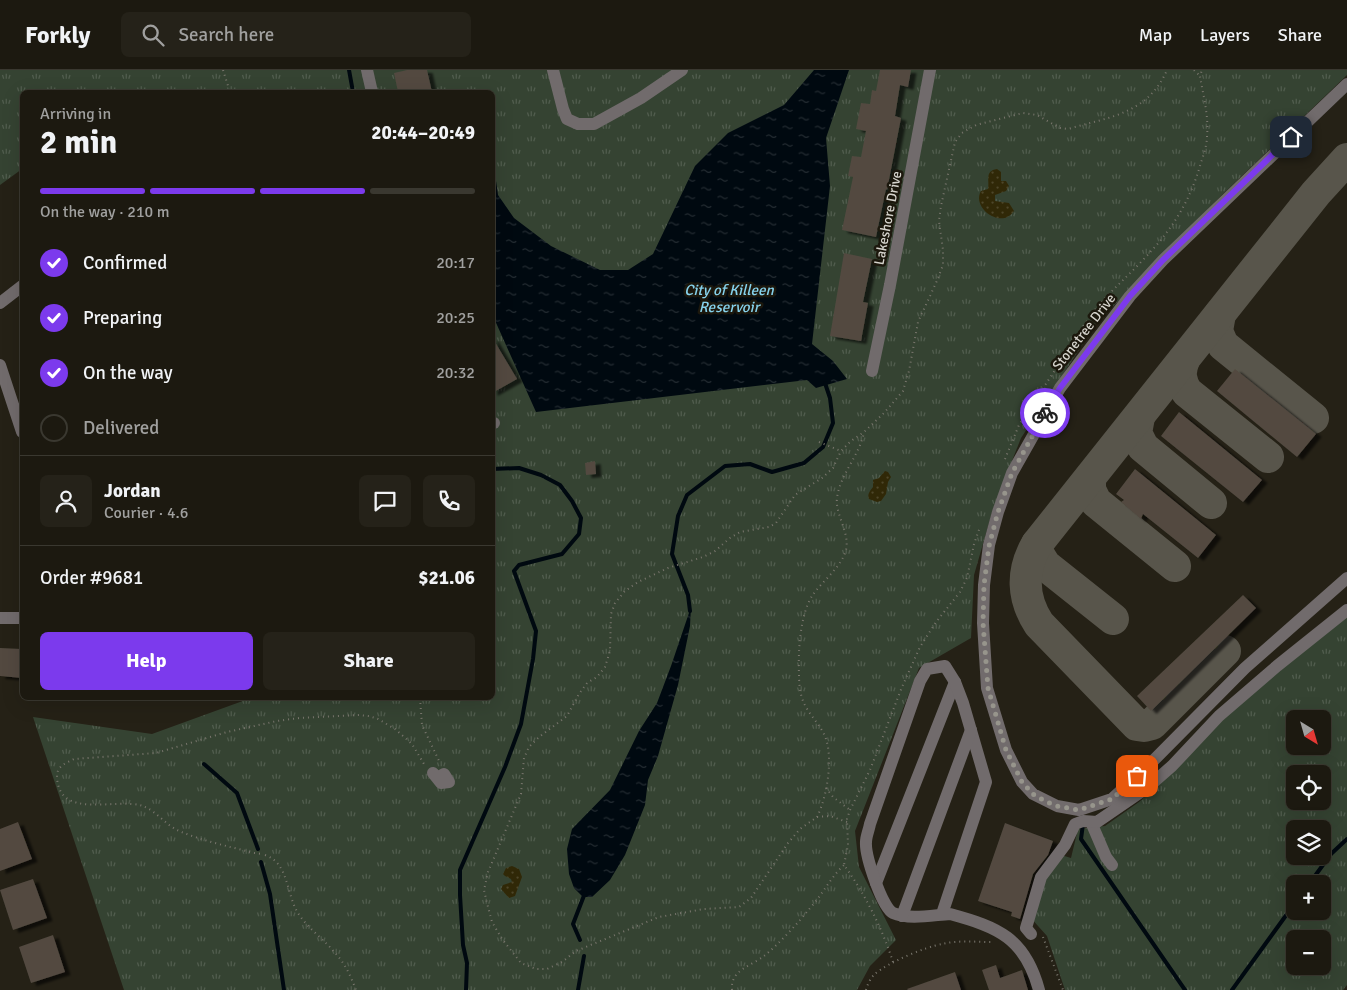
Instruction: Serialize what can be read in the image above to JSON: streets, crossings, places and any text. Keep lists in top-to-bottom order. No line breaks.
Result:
{"streets":{"street":["Lakeshore Drive","Stonetree Drive"]},"water":["City of Killeen Reservoir"],"north":"bottom right","page":{"header":"Forkly","search":"Search here","nav":["Map","Layers","Share"],"heading":["2 min","Arriving in","20:44–20:49"],"panel":["Jordan","Courier · 4.6","Order #9681","$21.06"],"bar":"On the way · 210 m","list":[["Confirmed","20:17"],["Preparing","20:25"],["On the way","20:32"],"Delivered"],"buttons":["Help","Share"],"map_buttons":["+","−"]}}
